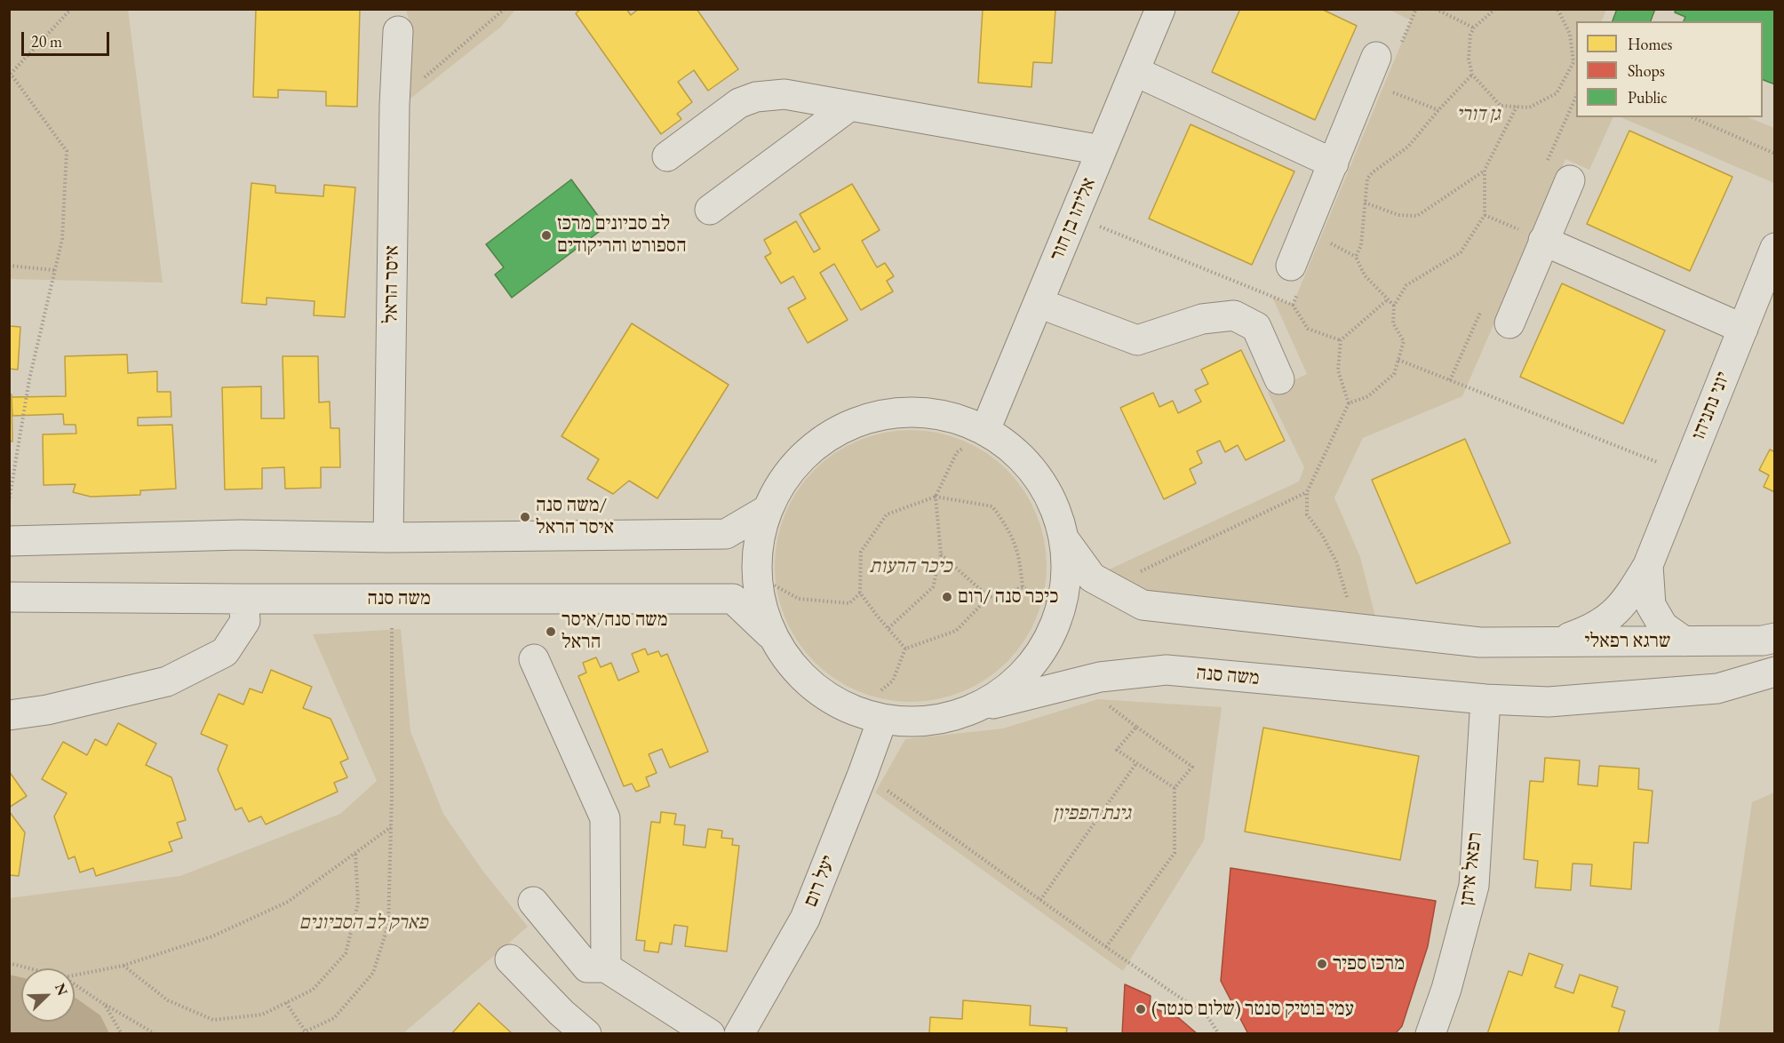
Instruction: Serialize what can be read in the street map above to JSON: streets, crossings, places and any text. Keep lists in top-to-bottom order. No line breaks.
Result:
{"streets":{"street":["אליהו בן חור","איסר הראל","יוני נתניהו","משה סנה","שרגא רפאלי","רפאל איתן","יעל רום"]},"crossings":[["יוני נתניהו","שרגא רפאלי"],["משה סנה","רפאל איתן"]],"parks":["גן דורי","כיכר הרעות","גינת הפפיון","פארק לב הסביונים"],"places":["לב סביונים מרכז הספורט והריקודים","משה סנה/ איסר הראל","כיכר סנה /רום","משה סנה/איסר הראל","מרכז ספיר","עמי בוטיק סנטר (שלום סנטר)"],"legend":["Homes","Shops","Public"],"scale_bar":"20 m","north":"top right"}
